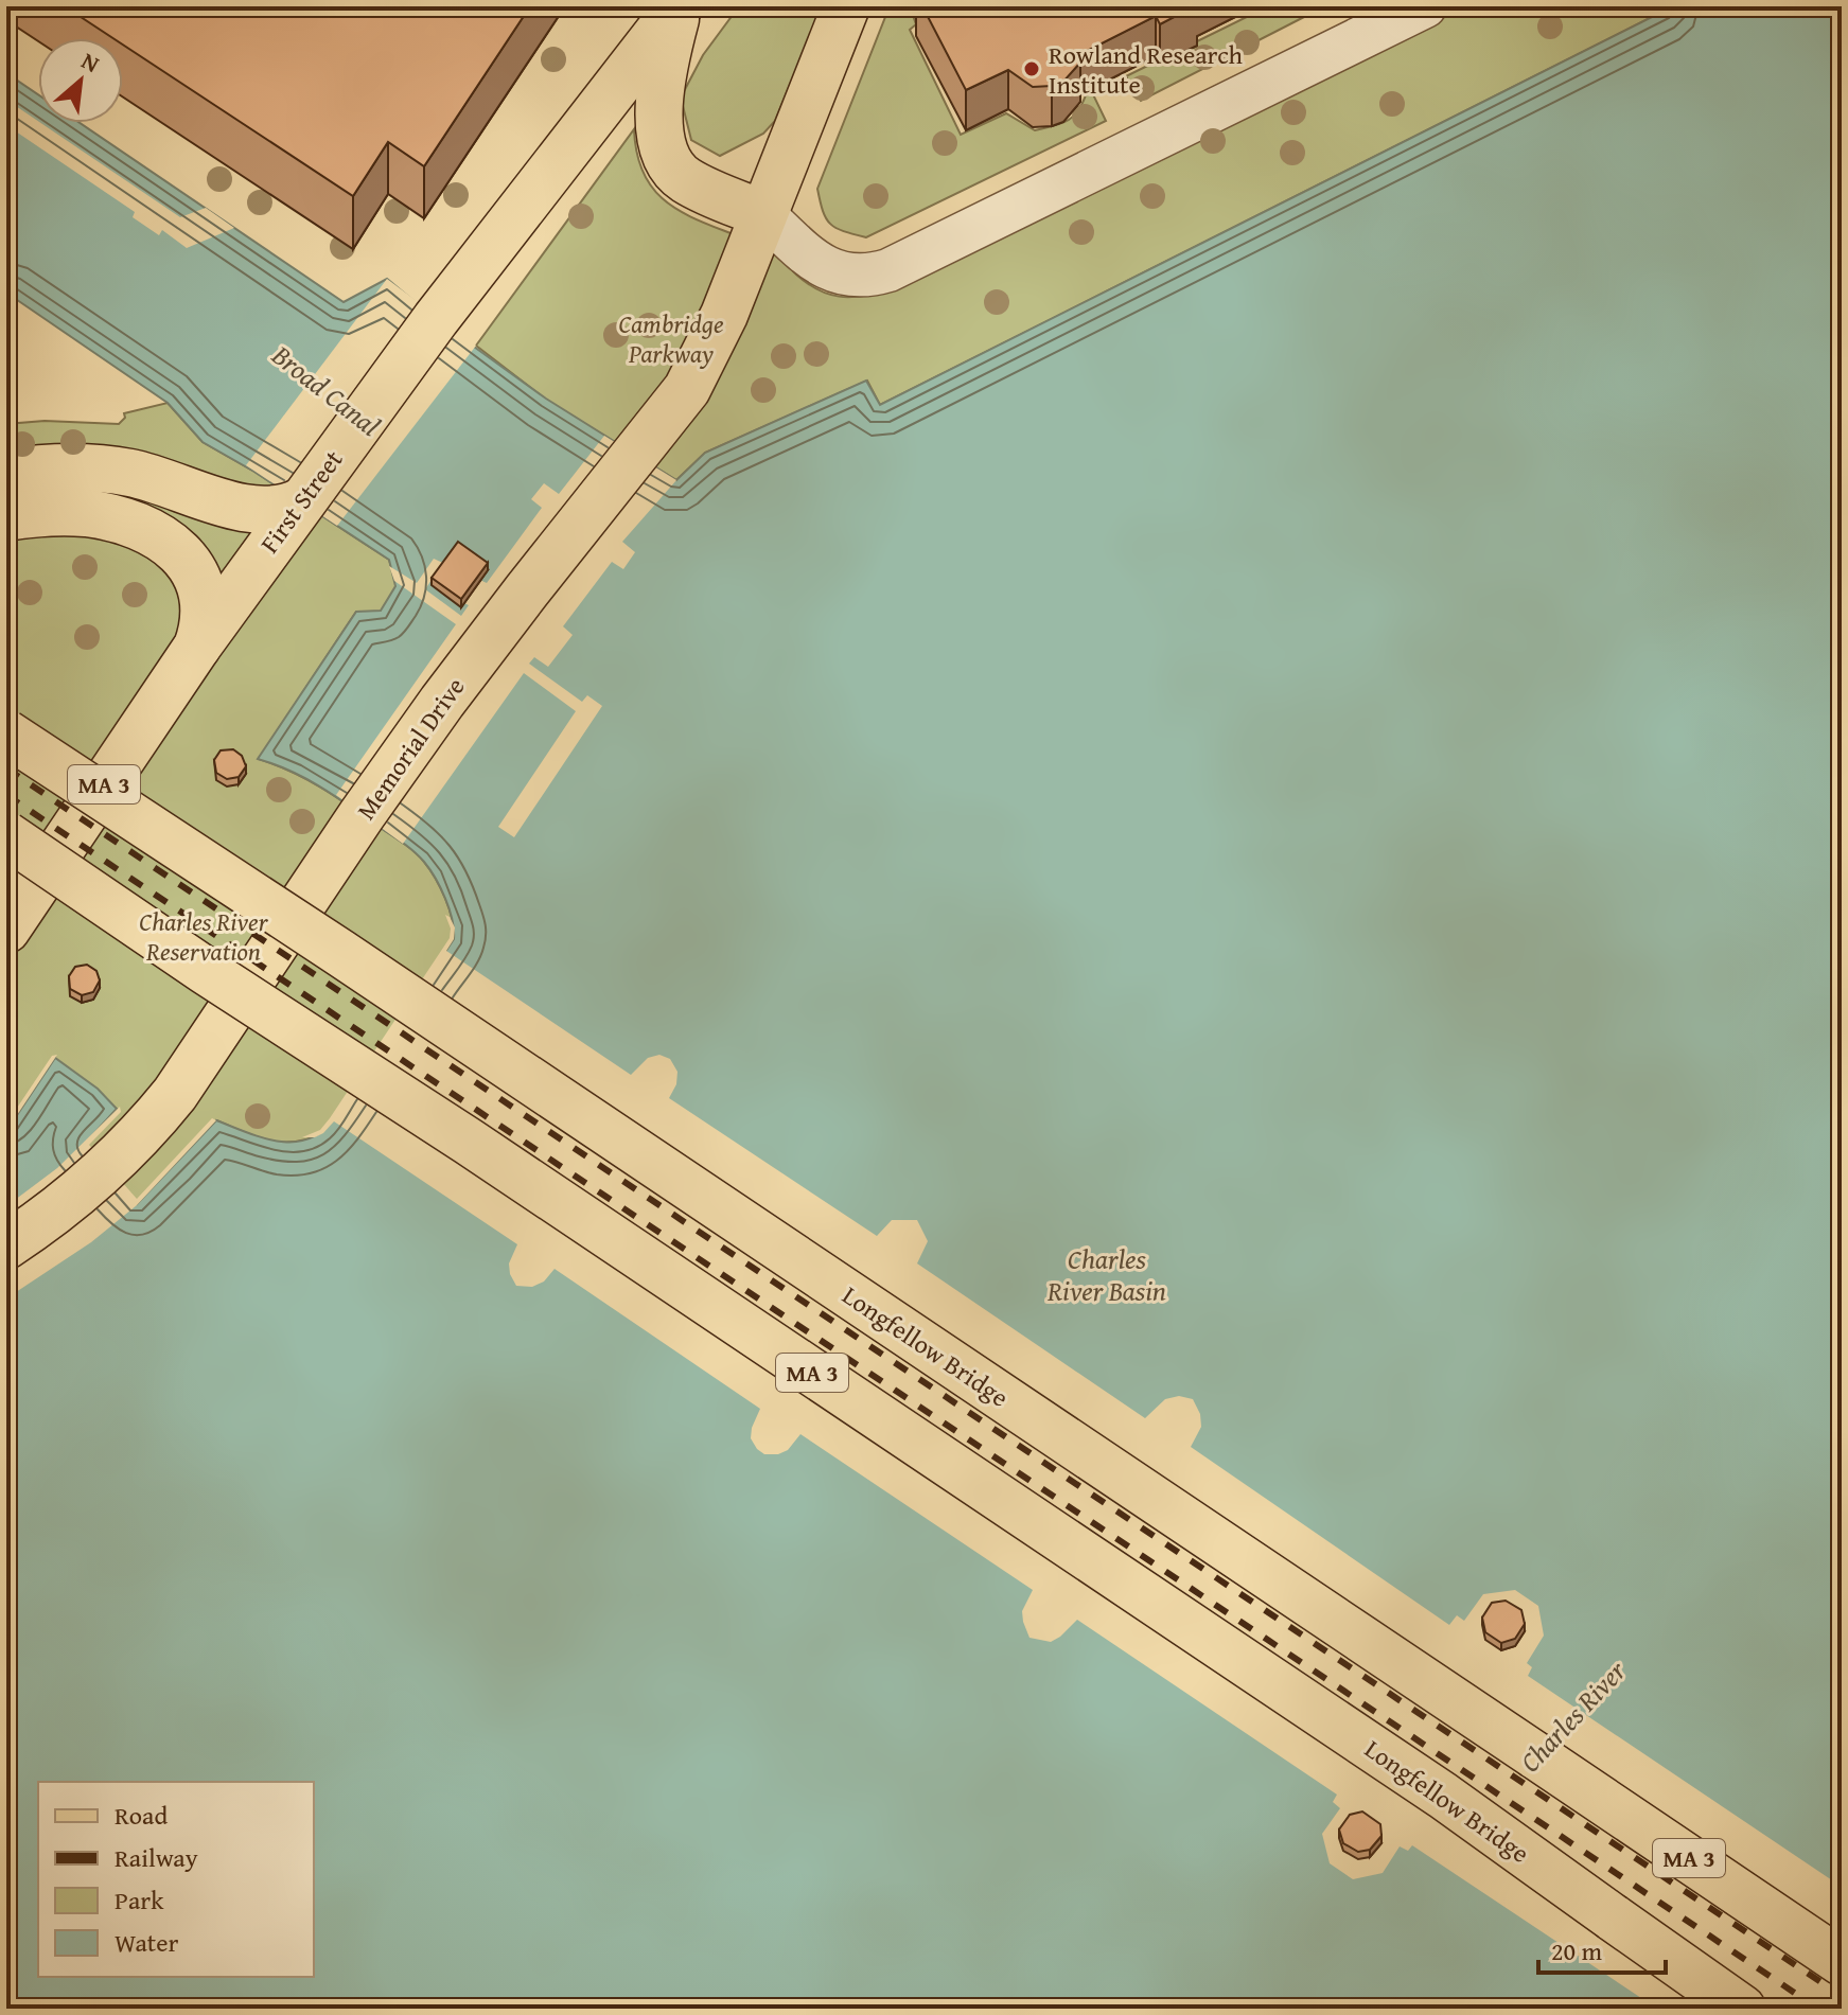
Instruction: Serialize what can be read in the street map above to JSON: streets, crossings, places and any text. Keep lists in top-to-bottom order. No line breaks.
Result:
{"streets":{"main road":["First Street","Memorial Drive","MA 3","Longfellow Bridge"]},"crossings":[["First Street","MA 3"]],"water":["Broad Canal","Charles River Basin","Charles River"],"parks":["Cambridge Parkway","Charles River Reservation"],"places":["Rowland Research Institute"],"legend":["Road","Railway","Park","Water"],"scale_bar":"20 m","north":"top right"}
